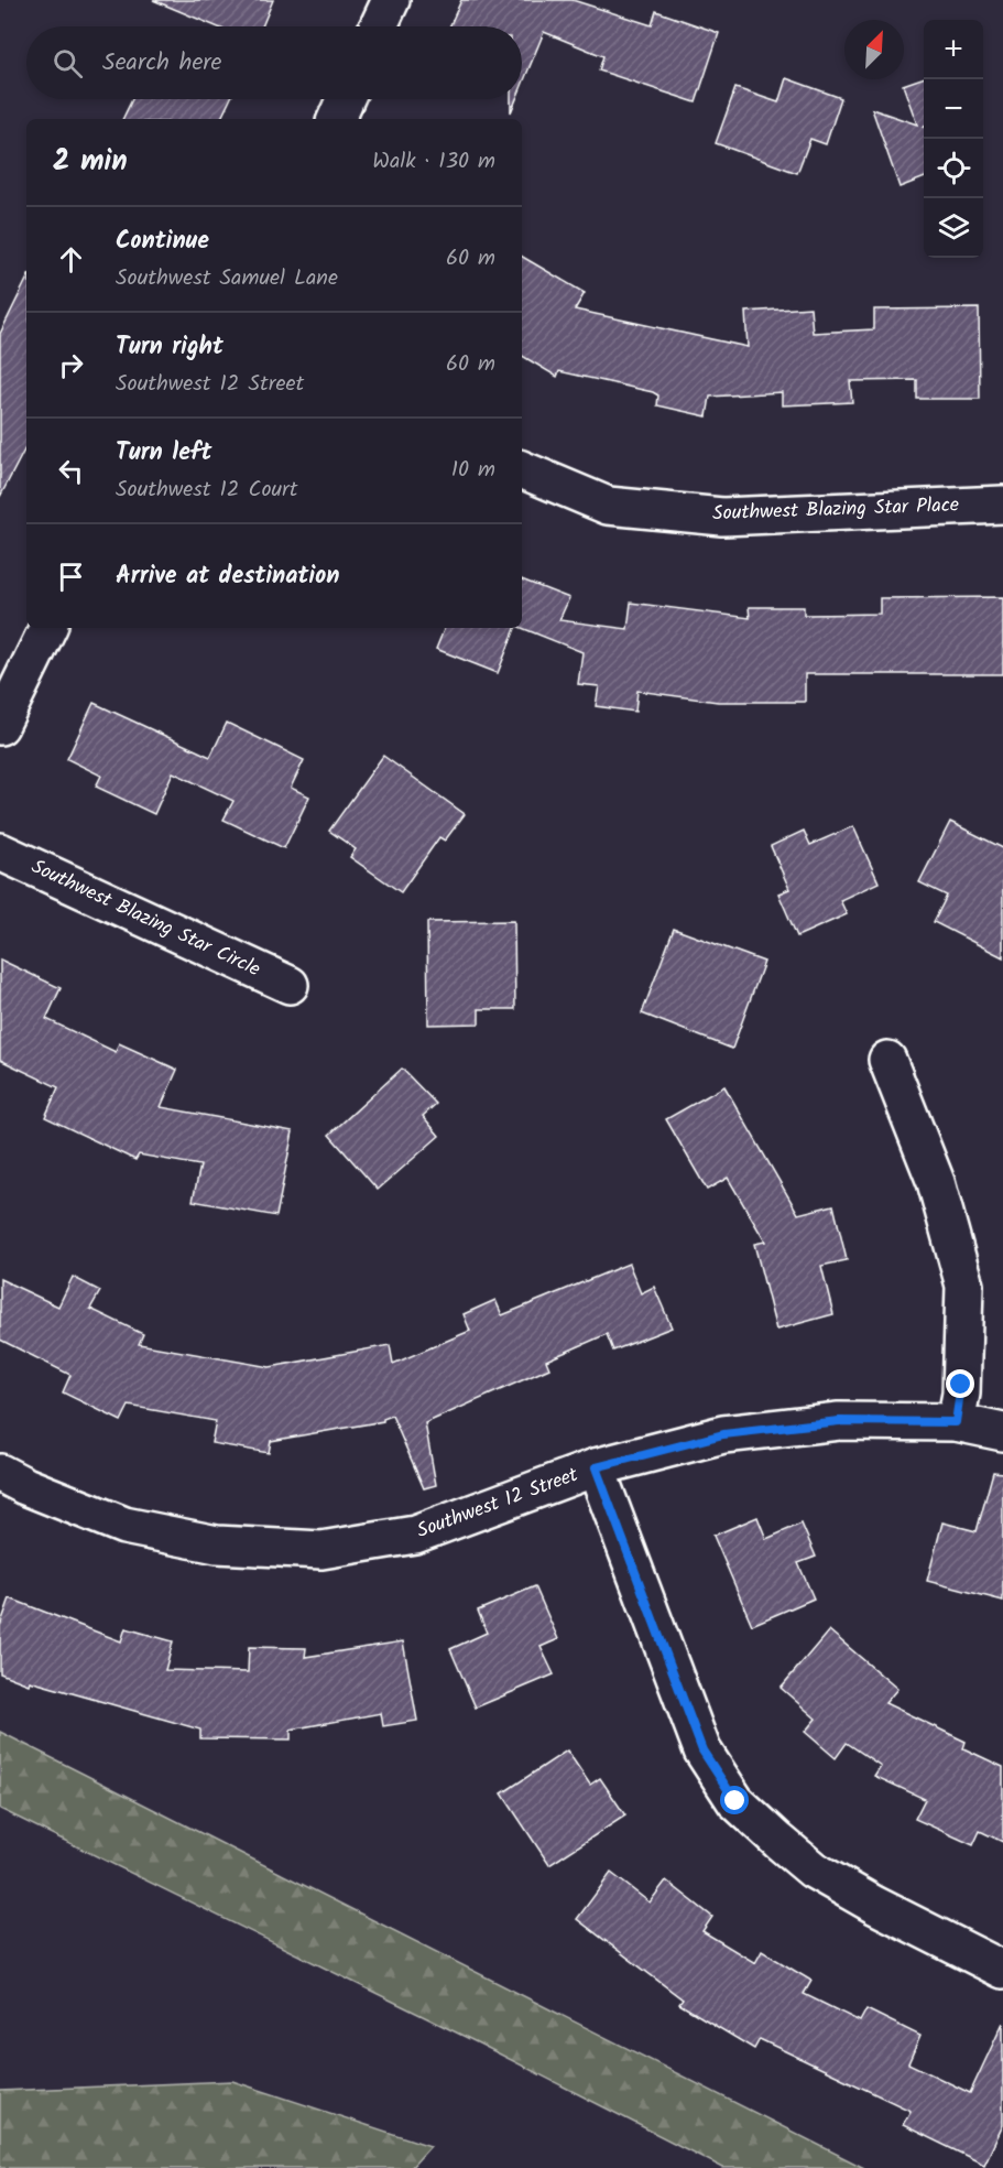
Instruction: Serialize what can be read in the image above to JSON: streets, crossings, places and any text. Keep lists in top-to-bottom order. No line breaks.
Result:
{"streets":{"street":["Southwest Blazing Star Place","Southwest Blazing Star Circle","Southwest 12 Street"]},"north":"top right","page":{"map_buttons":["+","−"],"search":"Search here","heading":["2 min","Walk · 130 m"],"list":[["Continue","Southwest Samuel Lane","60 m"],["Turn right","Southwest 12 Street","60 m"],["Turn left","Southwest 12 Court","10 m"],"Arrive at destination"]}}
